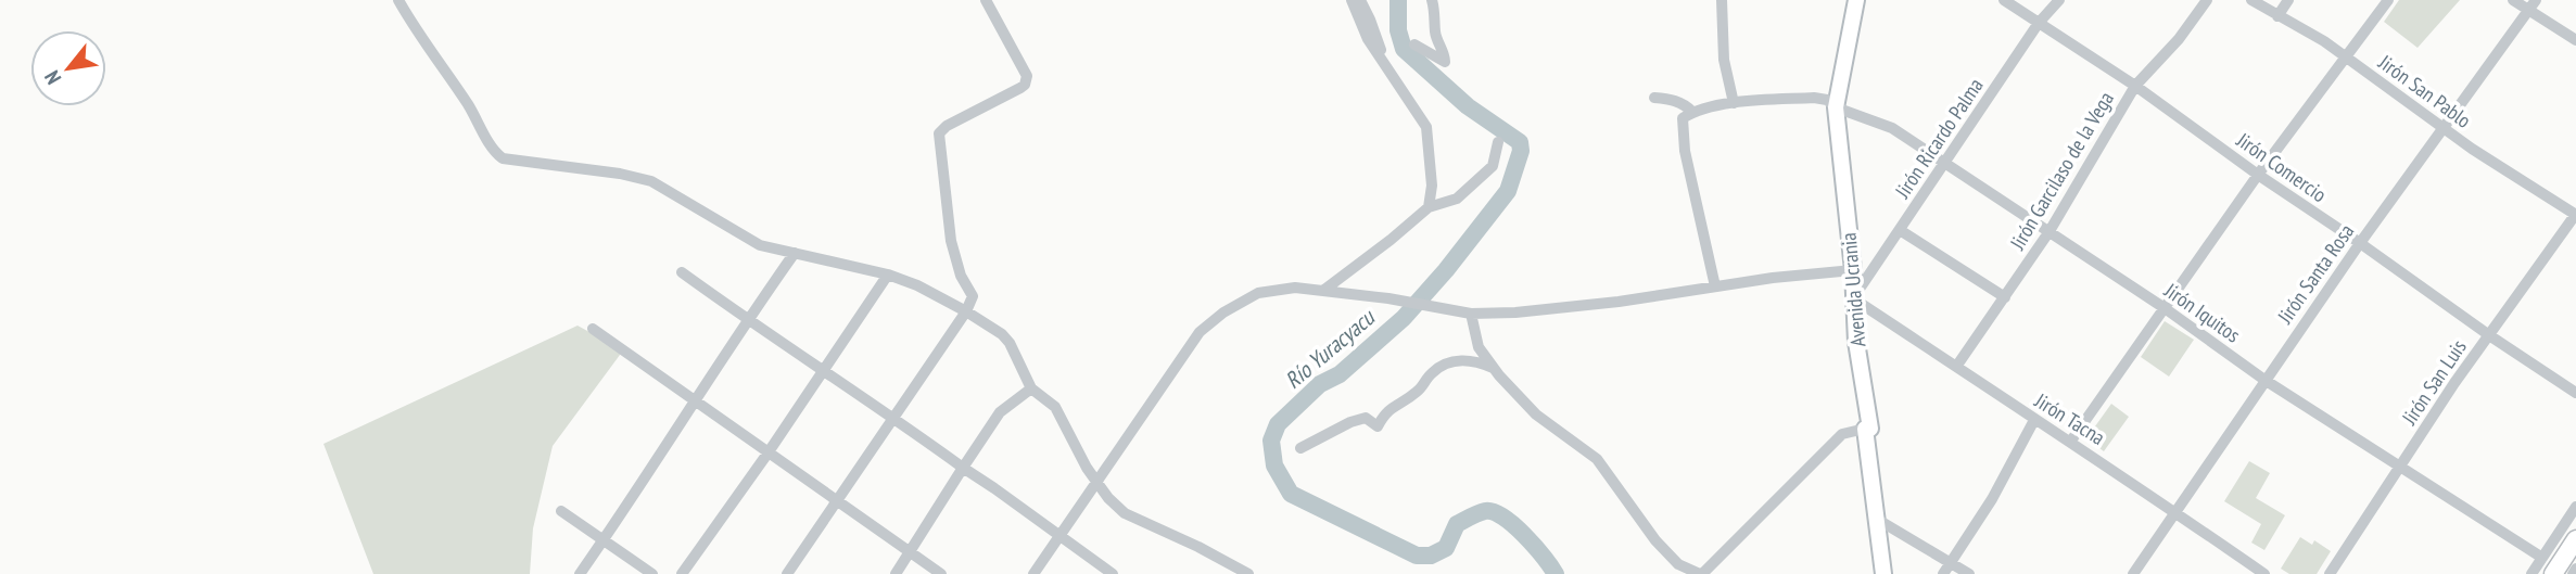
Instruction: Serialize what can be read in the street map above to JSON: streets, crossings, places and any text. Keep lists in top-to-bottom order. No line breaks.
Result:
{"streets":{"main road":["Avenida Ucrania"],"street":["Jirón San Pablo","Jirón Ricardo Palma","Jirón Comercio","Jirón Garcilaso de la Vega","Jirón Santa Rosa","Jirón Iquitos","Jirón San Luis","Jirón Tacna"]},"crossings":[["Jirón San Pablo","Jirón Santa Rosa"],["Jirón San Pablo","Jirón San Luis"],["Jirón Ricardo Palma","Jirón Comercio"],["Jirón Ricardo Palma","Avenida Ucrania"],["Jirón Ricardo Palma","Jirón Iquitos"],["Jirón Ricardo Palma","Jirón Tacna"],["Jirón Comercio","Jirón Garcilaso de la Vega"],["Jirón Comercio","Jirón Santa Rosa"],["Jirón Comercio","Jirón San Luis"],["Jirón Garcilaso de la Vega","Jirón Iquitos"],["Jirón Garcilaso de la Vega","Jirón Tacna"],["Jirón Santa Rosa","Jirón Iquitos"],["Jirón Santa Rosa","Jirón Tacna"],["Avenida Ucrania","Jirón Iquitos"],["Avenida Ucrania","Jirón Tacna"],["Jirón Iquitos","Jirón San Luis"]],"water":["Río Yuracyacu"],"north":"bottom left"}
